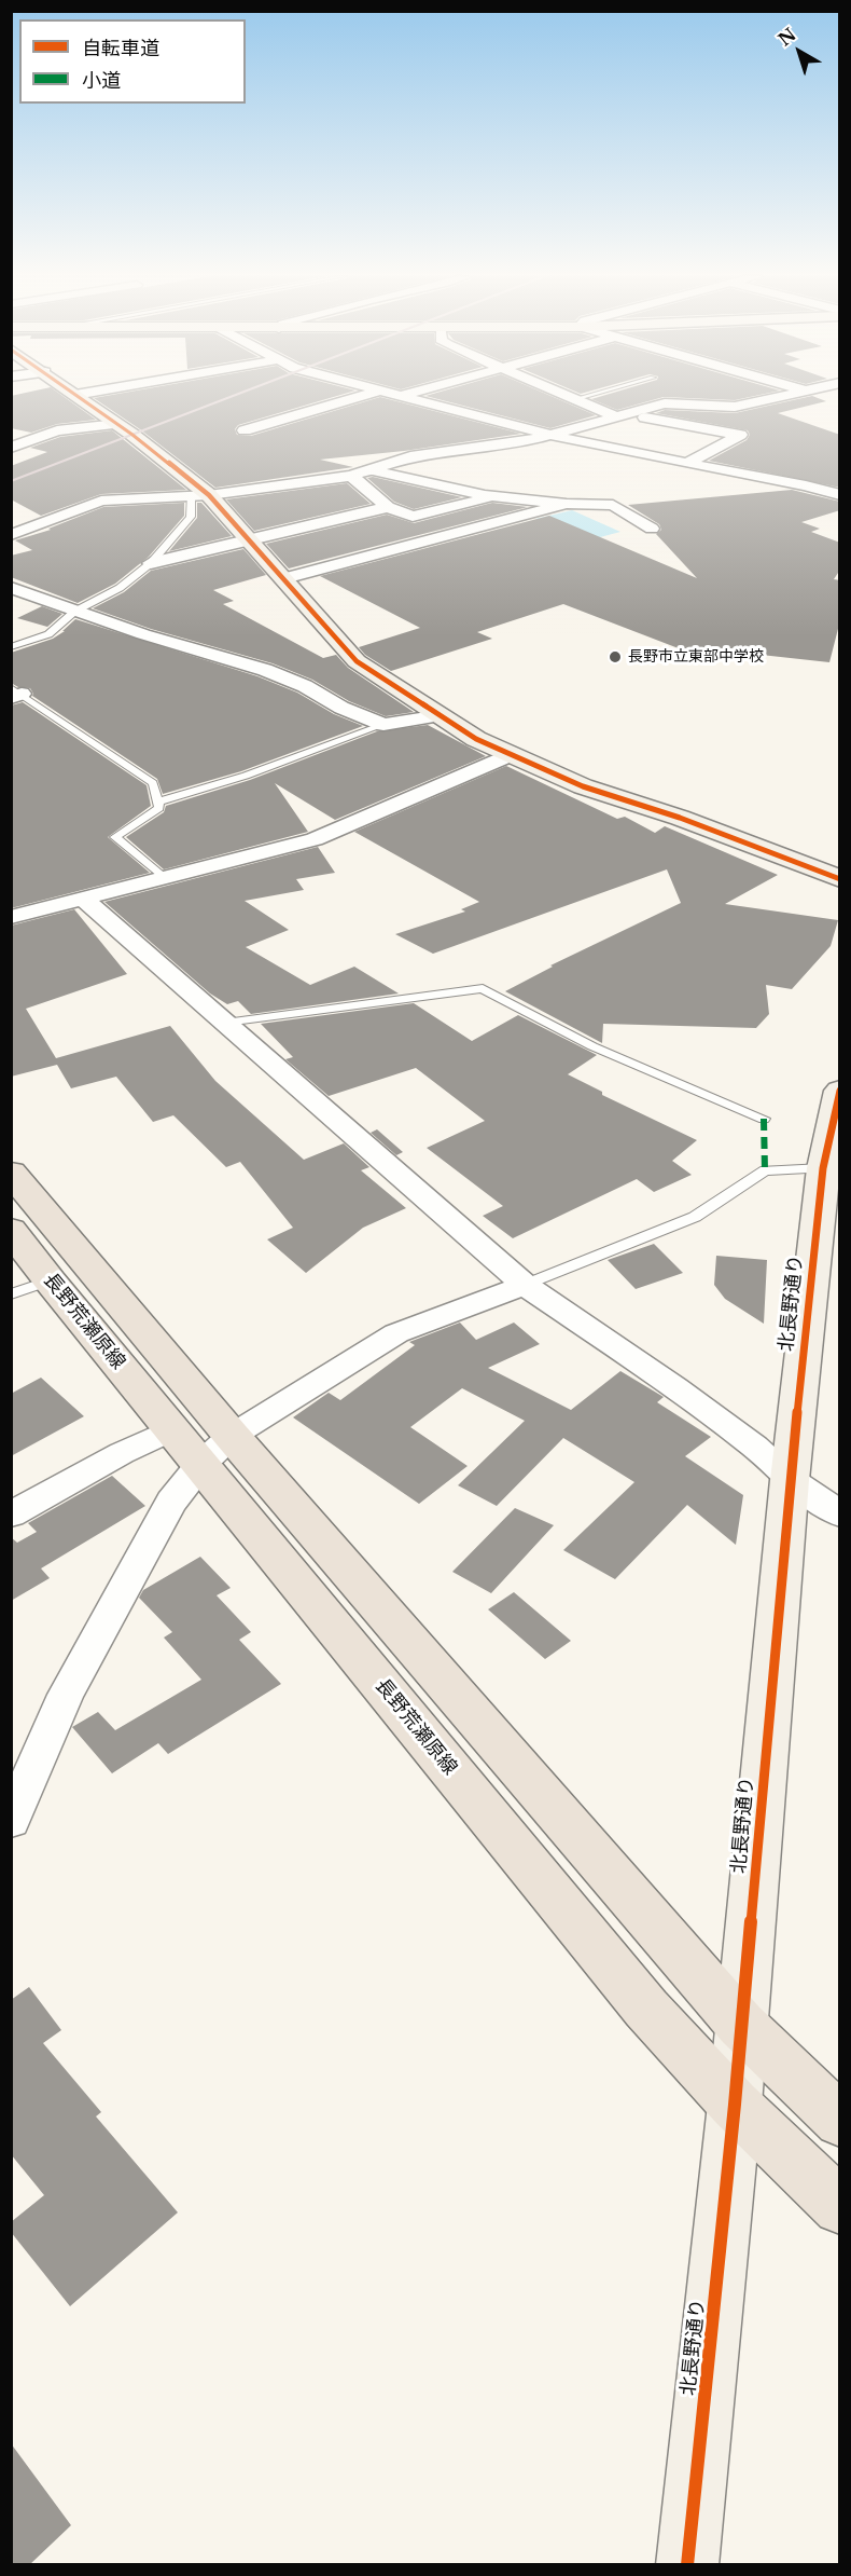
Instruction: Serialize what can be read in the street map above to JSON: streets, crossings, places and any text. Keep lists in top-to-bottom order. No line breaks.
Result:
{"streets":{"main road":["長野荒瀬原線"],"street":["北長野通り"]},"crossings":[["北長野通り","長野荒瀬原線"]],"places":["長野市立東部中学校"],"legend":["自転車道","小道"],"north":"top left"}
